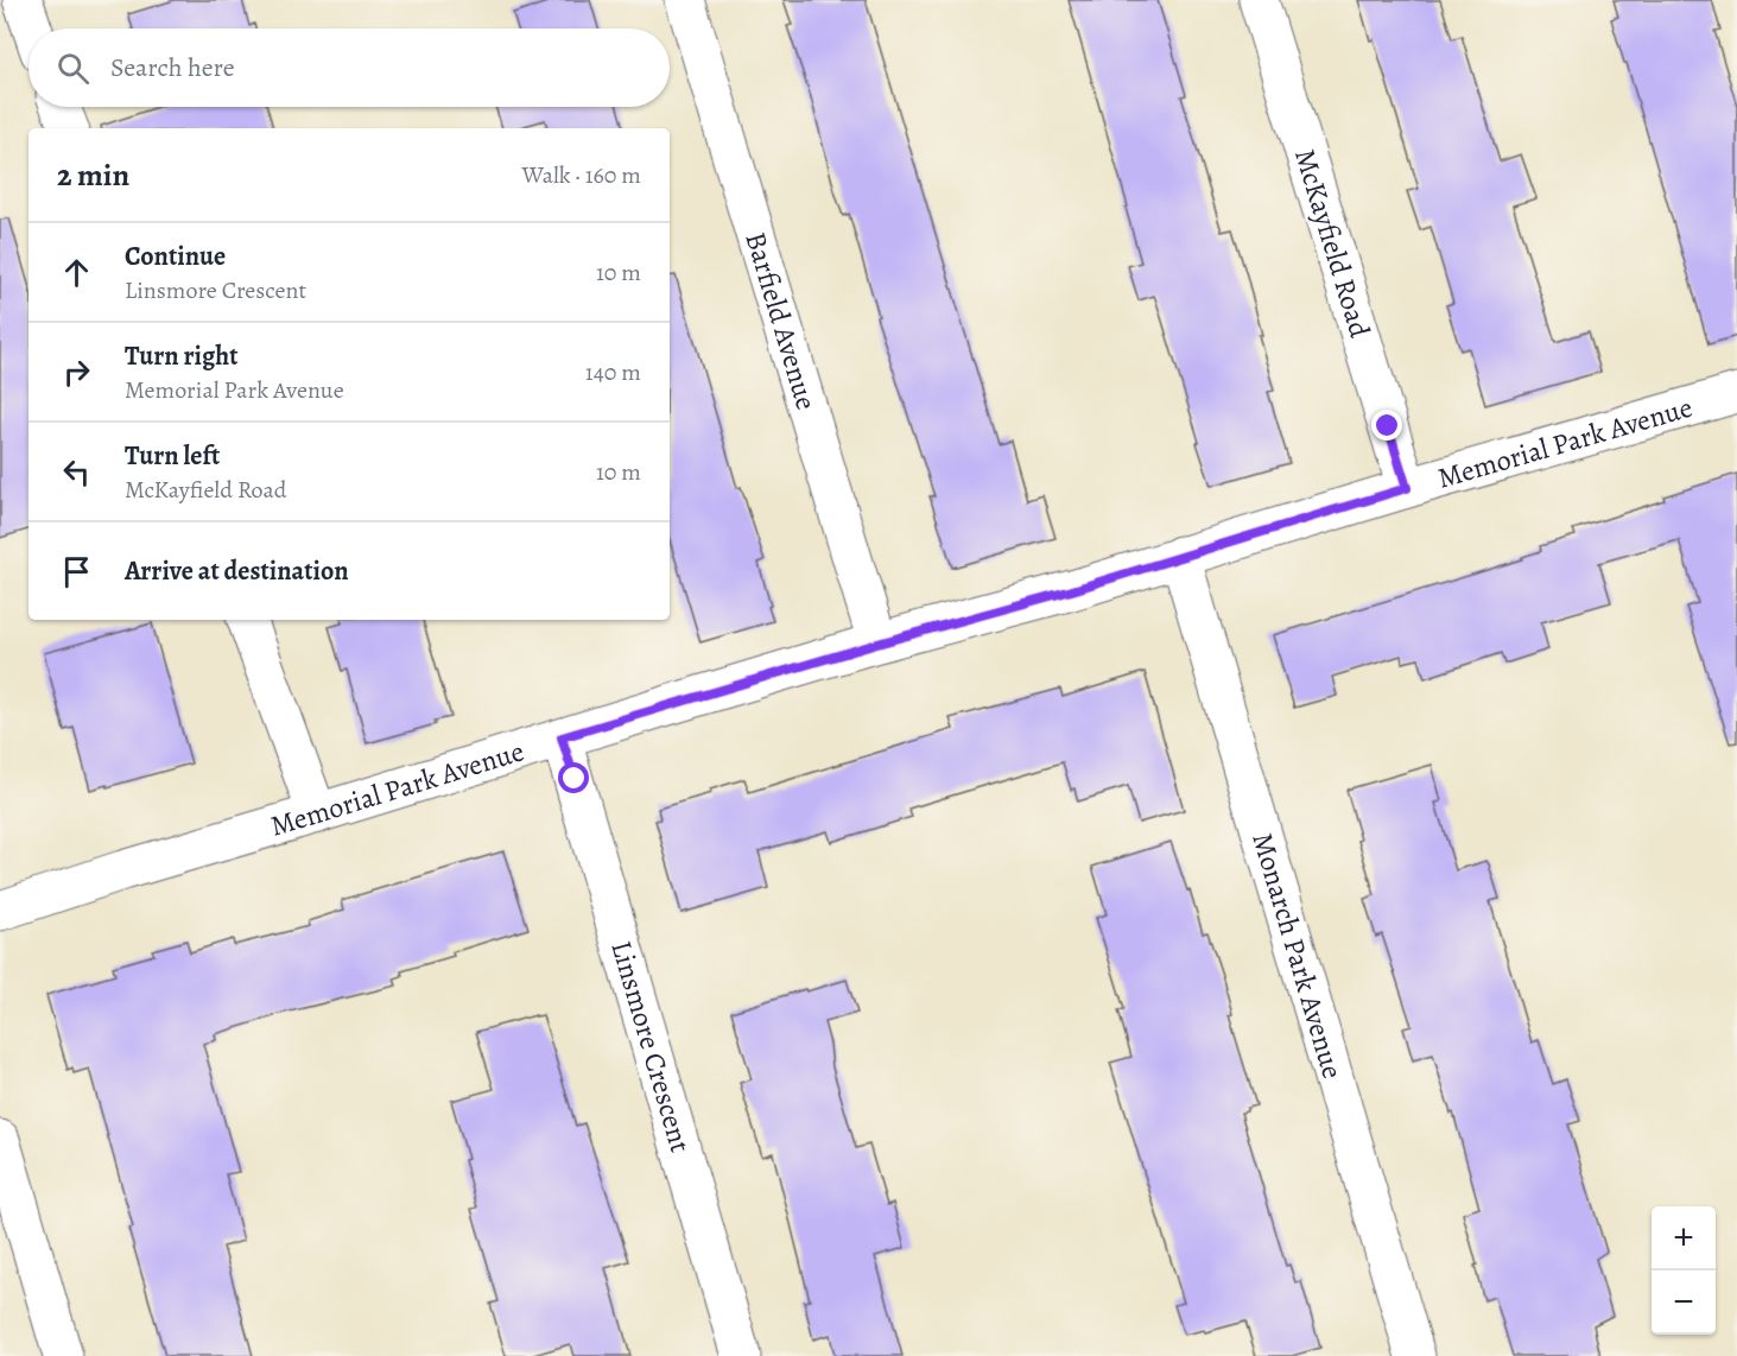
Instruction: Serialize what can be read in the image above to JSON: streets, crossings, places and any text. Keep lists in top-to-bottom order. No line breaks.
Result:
{"streets":{"street":["McKayfield Road","Barfield Avenue","Memorial Park Avenue","Monarch Park Avenue","Linsmore Crescent"]},"crossings":[["McKayfield Road","Memorial Park Avenue"],["Barfield Avenue","Memorial Park Avenue"],["Memorial Park Avenue","Monarch Park Avenue"],["Memorial Park Avenue","Linsmore Crescent"]],"page":{"search":"Search here","heading":["2 min","Walk · 160 m"],"list":[["Continue","Linsmore Crescent","10 m"],["Turn right","Memorial Park Avenue","140 m"],["Turn left","McKayfield Road","10 m"],"Arrive at destination"],"map_buttons":["+","−"]}}
